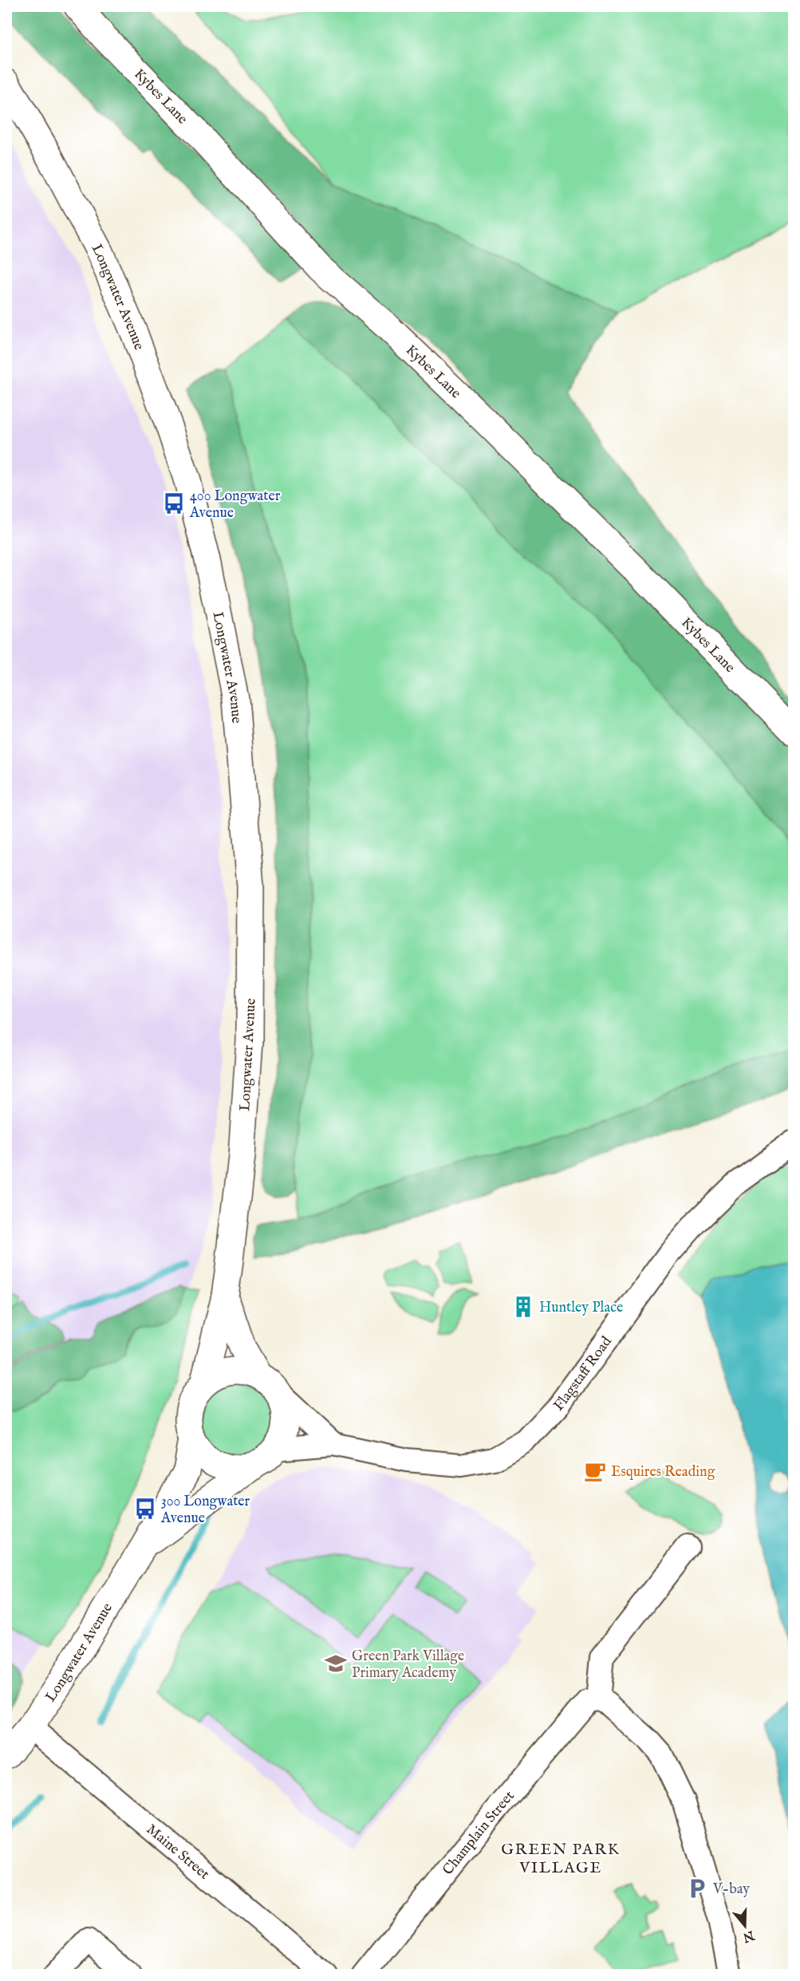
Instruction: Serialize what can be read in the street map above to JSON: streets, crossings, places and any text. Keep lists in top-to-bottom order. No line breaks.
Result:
{"streets":{"street":["Kybes Lane","Longwater Avenue","Flagstaff Road","Champlain Street","Maine Street"]},"crossings":[["Longwater Avenue","Flagstaff Road"],["Longwater Avenue","Maine Street"]],"districts":["GREEN PARK VILLAGE"],"places":{"bus stop":["400 Longwater Avenue","300 Longwater Avenue"],"building":["Huntley Place"],"cafe":["Esquires Reading"],"school or university":["Green Park Village Primary Academy"],"parking":["V-bay"]},"north":"bottom"}
